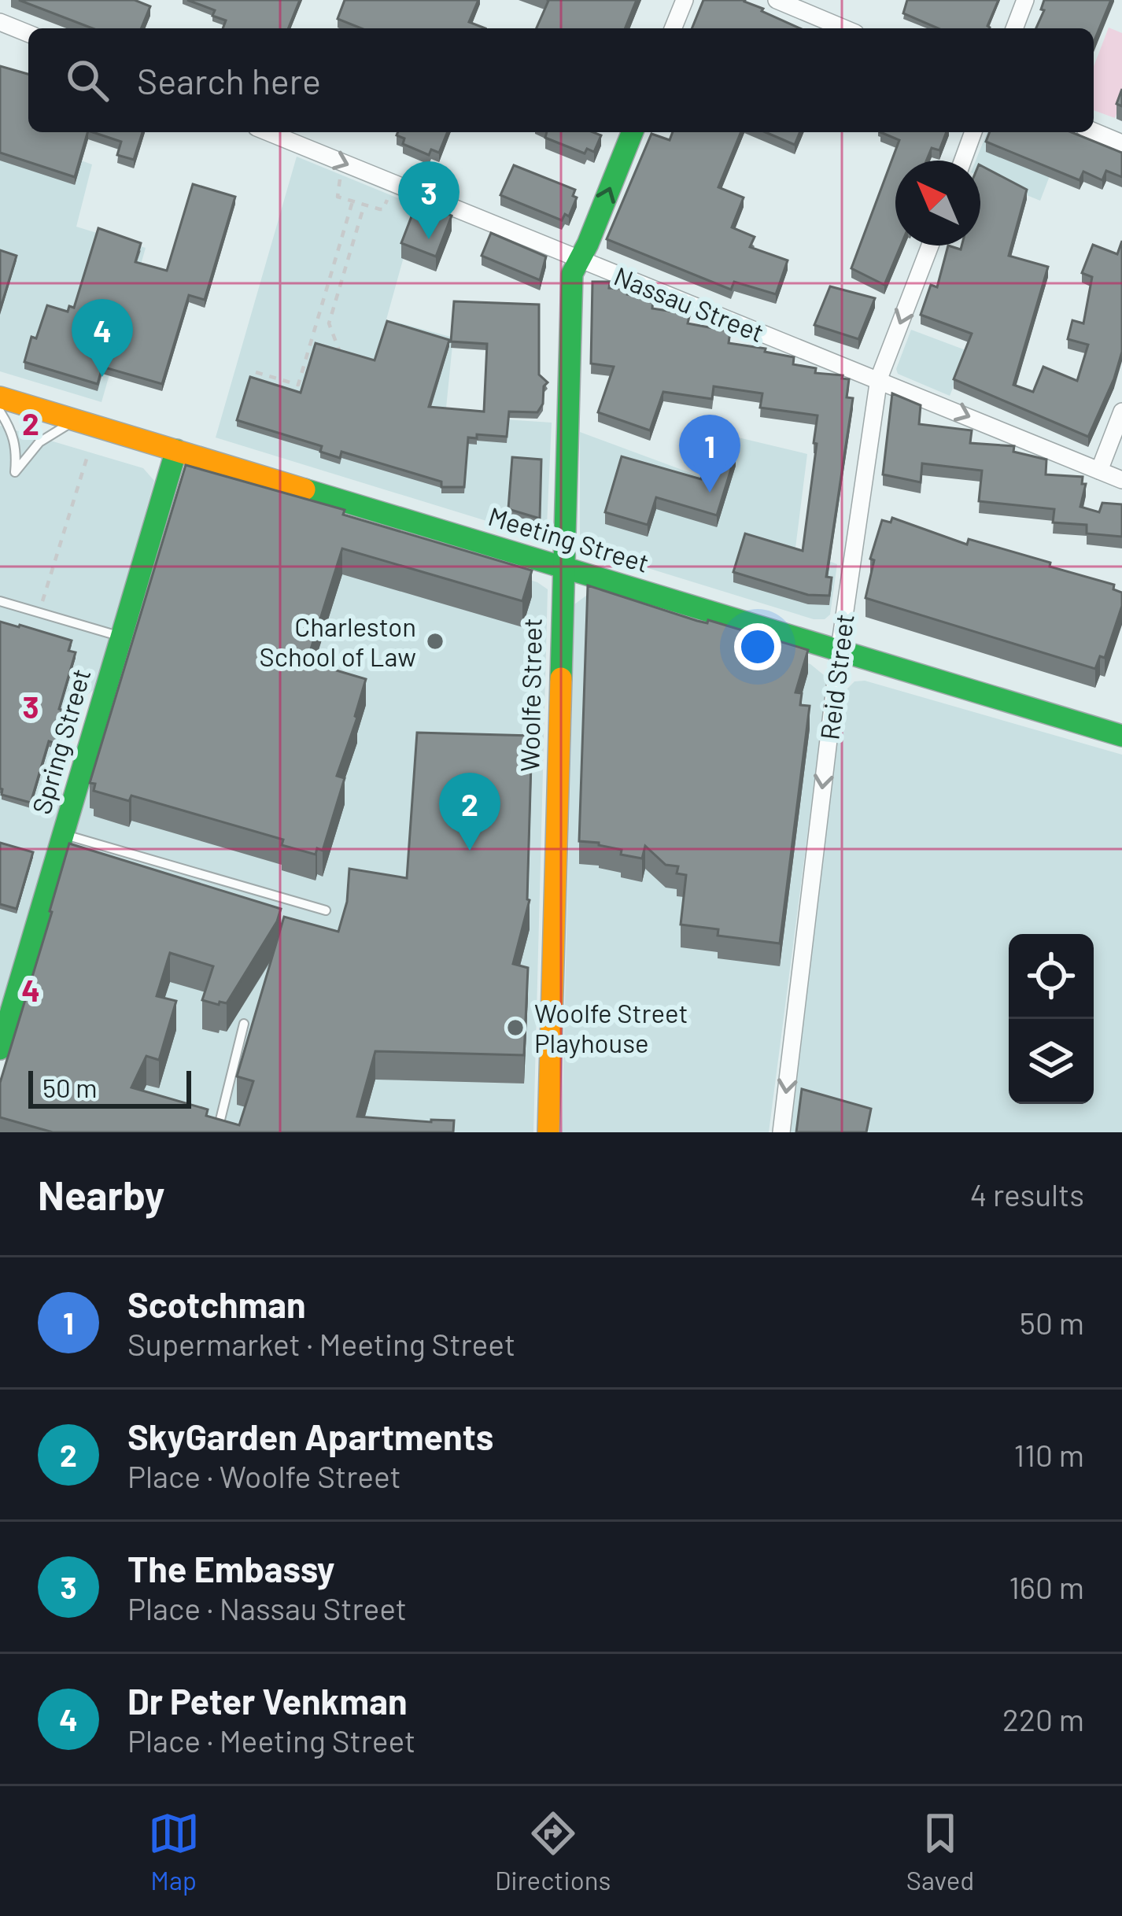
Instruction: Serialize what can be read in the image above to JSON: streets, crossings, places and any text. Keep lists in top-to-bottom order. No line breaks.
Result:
{"streets":{"main road":["Meeting Street","Woolfe Street","Spring Street"],"street":["Nassau Street","Reid Street"]},"crossings":[["Nassau Street","Reid Street"],["Nassau Street","Woolfe Street"],["Meeting Street","Reid Street"],["Meeting Street","Woolfe Street"],["Meeting Street","Spring Street"]],"one_way":["Nassau Street","Reid Street"],"places":["Charleston School of Law","Woolfe Street Playhouse"],"scale_bar":"50 m","north":"top left","page":{"search":"Search here","pins":["3","4","1","2"],"scale":"50 m","heading":["Nearby","4 results"],"list":[{"mark":"1","name":"Scotchman","note":"Supermarket · Meeting Street","value":"50 m"},{"mark":"2","name":"SkyGarden Apartments","note":"Place · Woolfe Street","value":"110 m"},{"mark":"3","name":"The Embassy","note":"Place · Nassau Street","value":"160 m"},{"mark":"4","name":"Dr Peter Venkman","note":"Place · Meeting Street","value":"220 m"}],"nav":["Map","Directions","Saved"]},"grid":{"rows":["2","3","4"]}}
